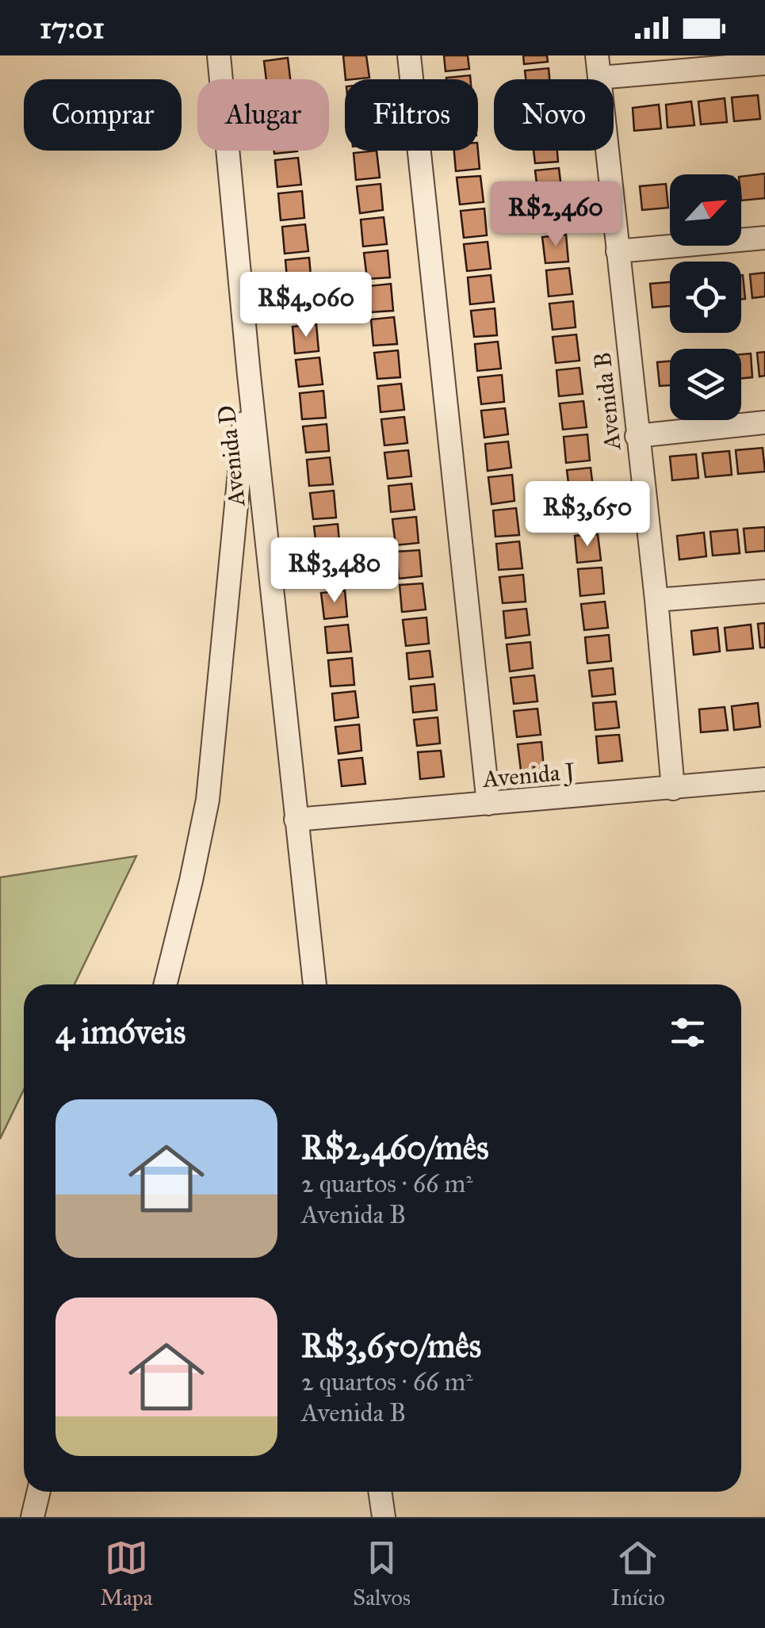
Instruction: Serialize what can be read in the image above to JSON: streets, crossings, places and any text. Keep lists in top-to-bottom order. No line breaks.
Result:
{"streets":{"street":["Avenida B","Avenida D","Avenida J"]},"crossings":[["Avenida B","Avenida J"],["Avenida D","Avenida J"]],"north":"top right","page":{"status":"17:01","chip":["Comprar","Alugar","Filtros","Novo"],"price":["R$2,460","R$4,060","R$3,650","R$3,480"],"heading":"4 imóveis","list":[{"name":"R$2,460/mês","note":"2 quartos · 66 m² · Avenida B"},{"name":"R$3,650/mês","note":"2 quartos · 66 m² · Avenida B"}],"tabs":["Mapa","Salvos","Início"]}}
